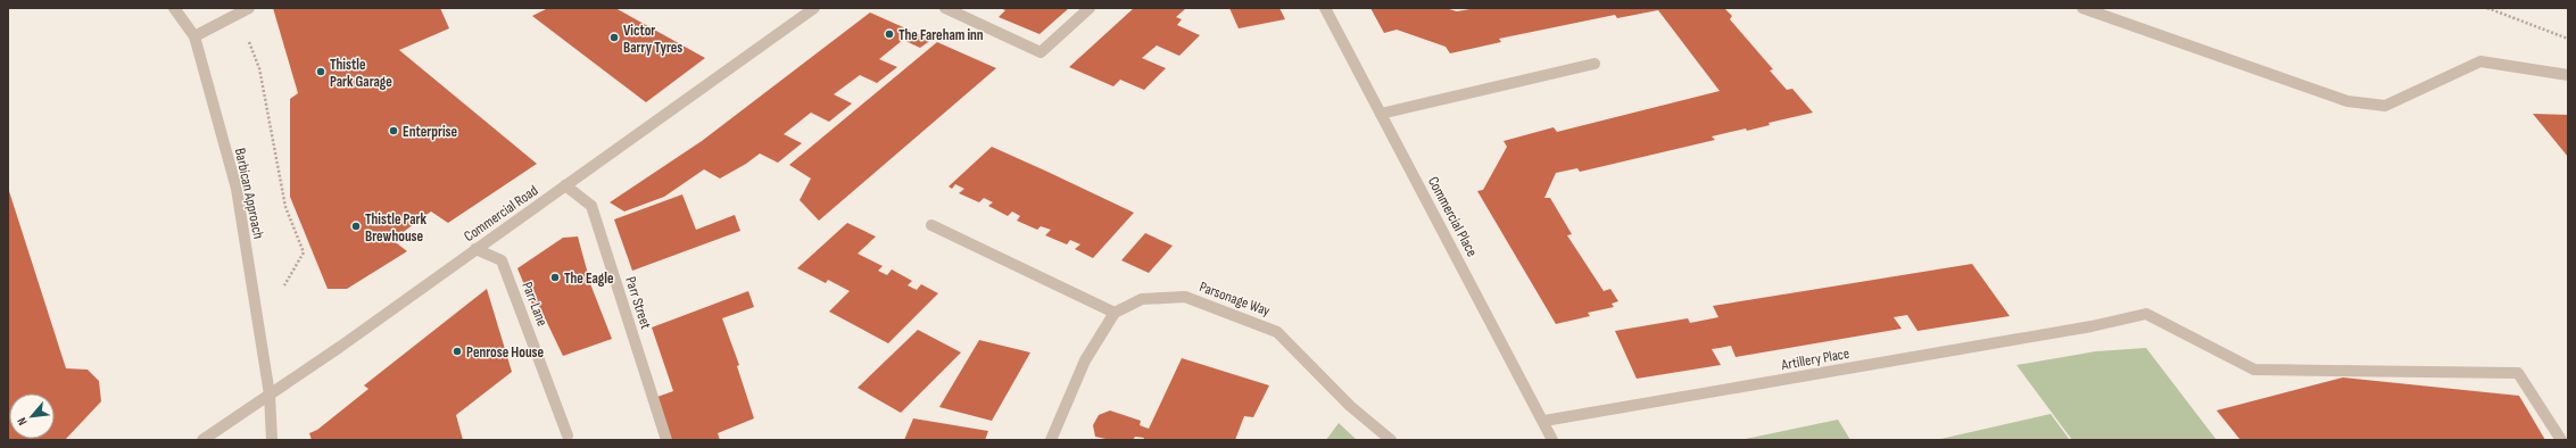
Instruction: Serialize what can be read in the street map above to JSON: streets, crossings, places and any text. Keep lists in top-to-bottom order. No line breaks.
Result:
{"streets":{"street":["Barbican Approach","Commercial Road","Commercial Place","Parsonage Way","Parr Street","Parr Lane","Artillery Place"]},"crossings":[["Barbican Approach","Commercial Road"],["Commercial Road","Parr Street"],["Commercial Road","Parr Lane"],["Commercial Place","Artillery Place"]],"places":["The Fareham inn","Victor Barry Tyres","Thistle Park Garage","Enterprise","Thistle Park Brewhouse","The Eagle","Penrose House"],"north":"bottom left"}
